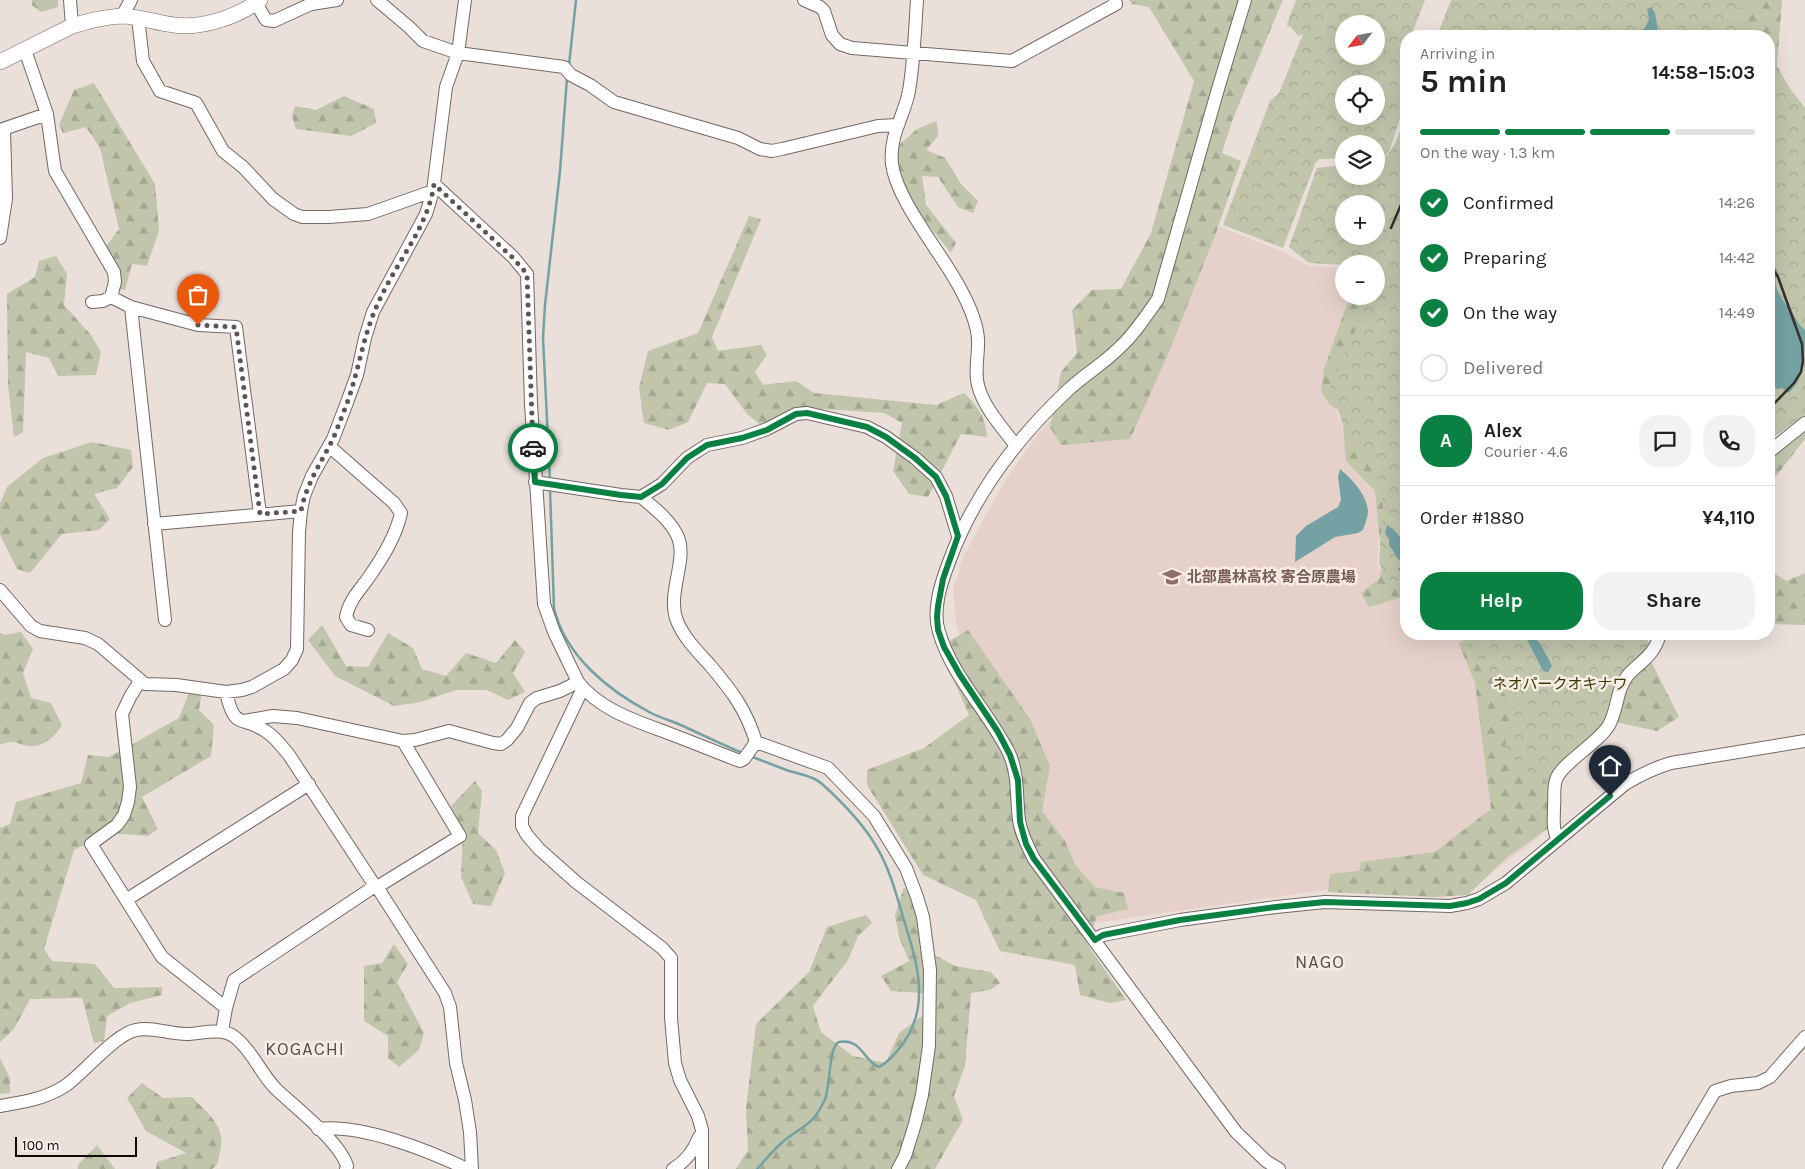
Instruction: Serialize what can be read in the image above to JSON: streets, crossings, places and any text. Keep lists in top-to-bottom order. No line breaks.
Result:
{"districts":["NAGO","KOGACHI"],"parks":["ネオパークオキナワ"],"places":{"school or university":["北部農林高校 寄合原農場"]},"scale_bar":"100 m","north":"bottom left","page":{"map_buttons":["+","−"],"heading":["5 min","Arriving in","14:58–15:03"],"panel":["Alex","Courier · 4.6","Order #1880","¥4,110"],"bar":"On the way · 1.3 km","list":[["Confirmed","14:26"],["Preparing","14:42"],["On the way","14:49"],"Delivered"],"round":"A","buttons":["Help","Share"],"scale":"100 m"}}
